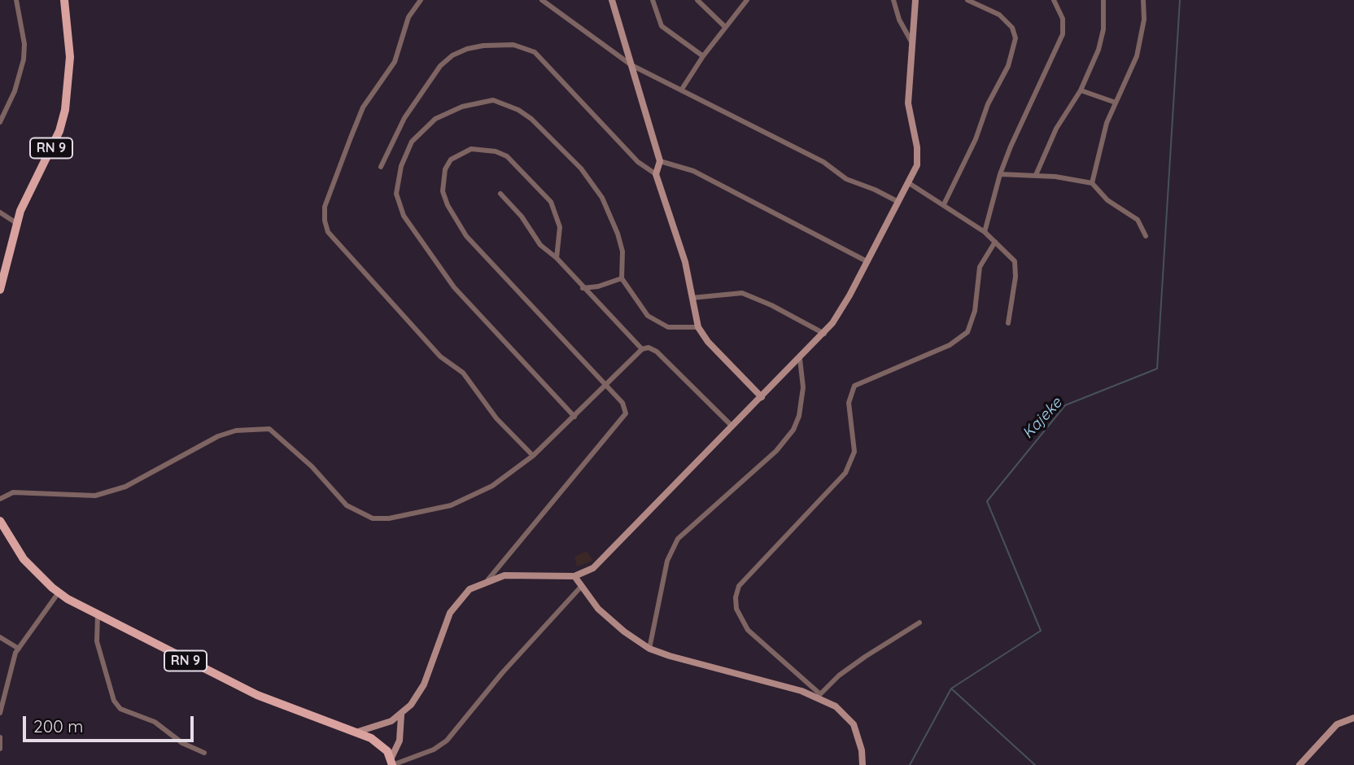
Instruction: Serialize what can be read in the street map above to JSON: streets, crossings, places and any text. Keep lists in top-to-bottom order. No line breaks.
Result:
{"streets":{"main road":["RN 9"]},"water":["Kajeke"],"scale_bar":"200 m"}
